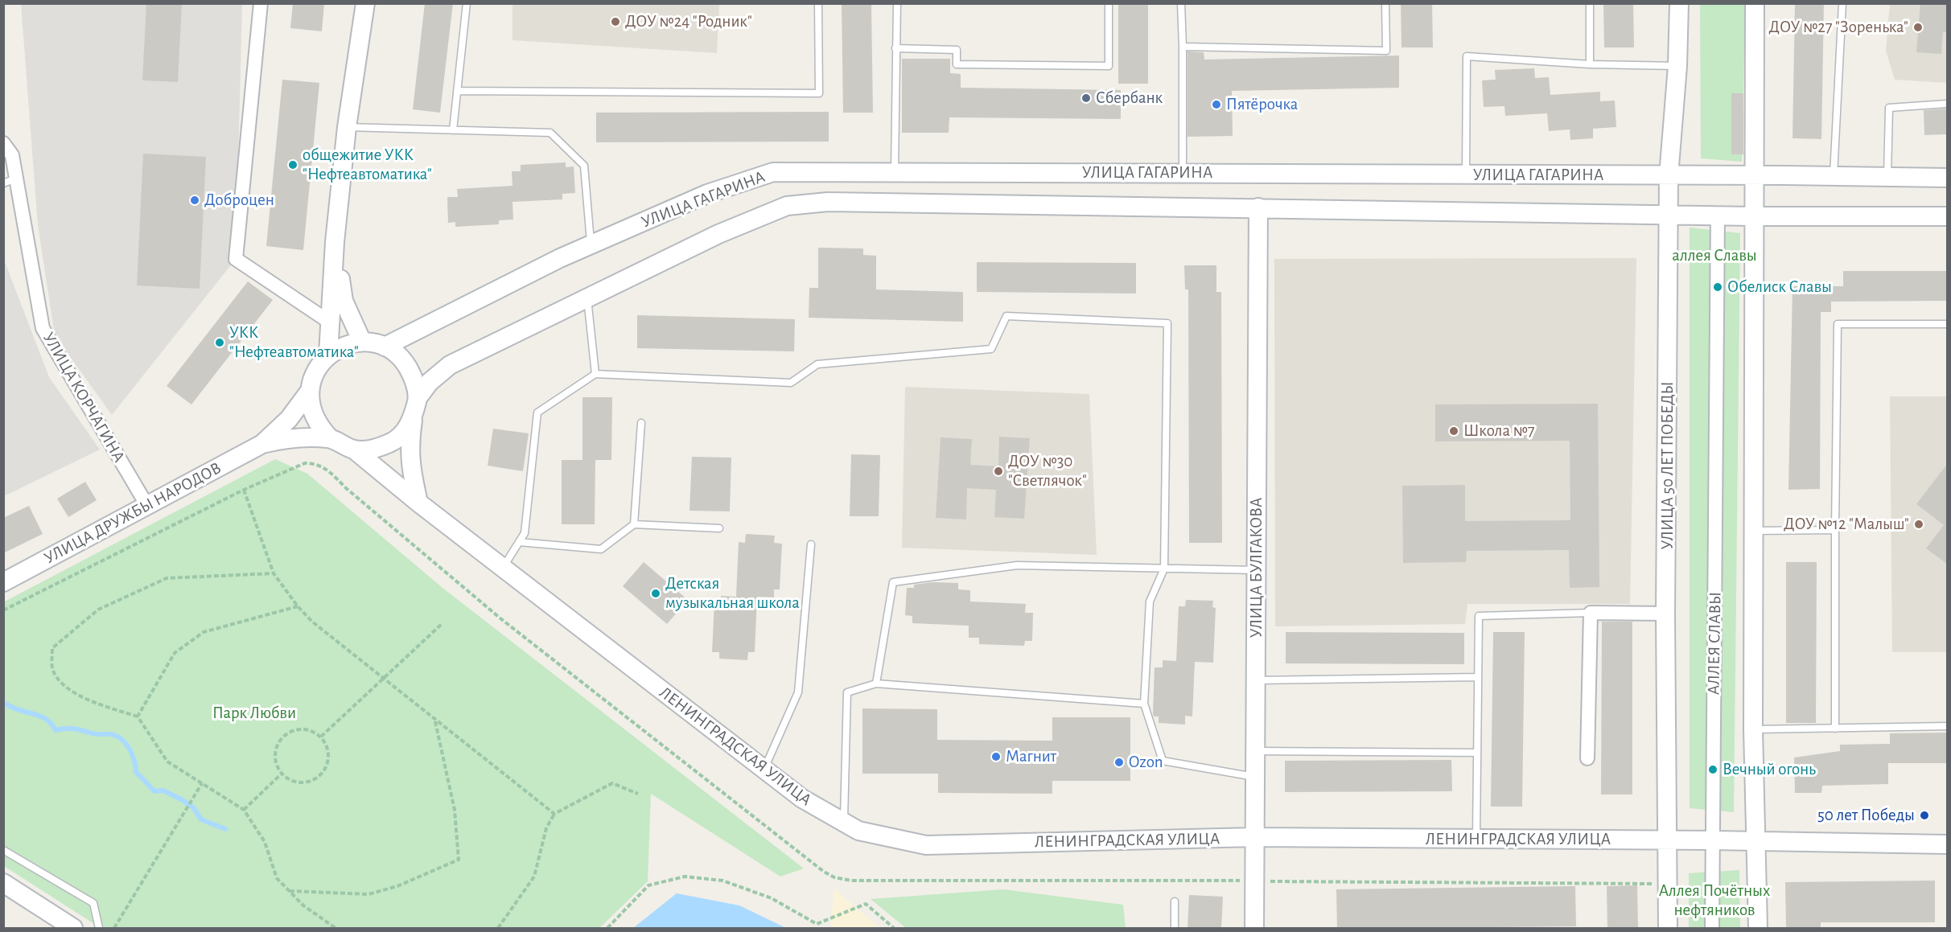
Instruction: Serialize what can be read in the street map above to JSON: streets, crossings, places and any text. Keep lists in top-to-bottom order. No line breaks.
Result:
{"streets":{"street":["УЛИЦА ГАГАРИНА","УЛИЦА КОРЧАГИНА","УЛИЦА 50 ЛЕТ ПОБЕДЫ","УЛИЦА ДРУЖБЫ НАРОДОВ","УЛИЦА БУЛГАКОВА","АЛЛЕЯ СЛАВЫ","ЛЕНИНГРАДСКАЯ УЛИЦА"]},"crossings":[["УЛИЦА ГАГАРИНА","УЛИЦА 50 ЛЕТ ПОБЕДЫ"],["УЛИЦА ГАГАРИНА","УЛИЦА БУЛГАКОВА"],["УЛИЦА ГАГАРИНА","АЛЛЕЯ СЛАВЫ"],["УЛИЦА ГАГАРИНА","ЛЕНИНГРАДСКАЯ УЛИЦА"],["УЛИЦА КОРЧАГИНА","УЛИЦА ДРУЖБЫ НАРОДОВ"],["УЛИЦА 50 ЛЕТ ПОБЕДЫ","ЛЕНИНГРАДСКАЯ УЛИЦА"],["УЛИЦА БУЛГАКОВА","ЛЕНИНГРАДСКАЯ УЛИЦА"],["АЛЛЕЯ СЛАВЫ","ЛЕНИНГРАДСКАЯ УЛИЦА"]],"parks":["аллея Славы","Парк Любви","Аллея Почётных нефтяников"],"places":["ДОУ №24 \"Родник\"","ДОУ №27 \"Зоренька\"","Сбербанк","Пятёрочка","общежитие УКК \"Нефтеавтоматика\"","Доброцен","Обелиск Славы","УКК \"Нефтеавтоматика\"","Школа №7","ДОУ №30 \"Светлячок\"","ДОУ №12 \"Малыш\"","Детская музыкальная школа","Магнит","Ozon","Вечный огонь","50 лет Победы"]}
